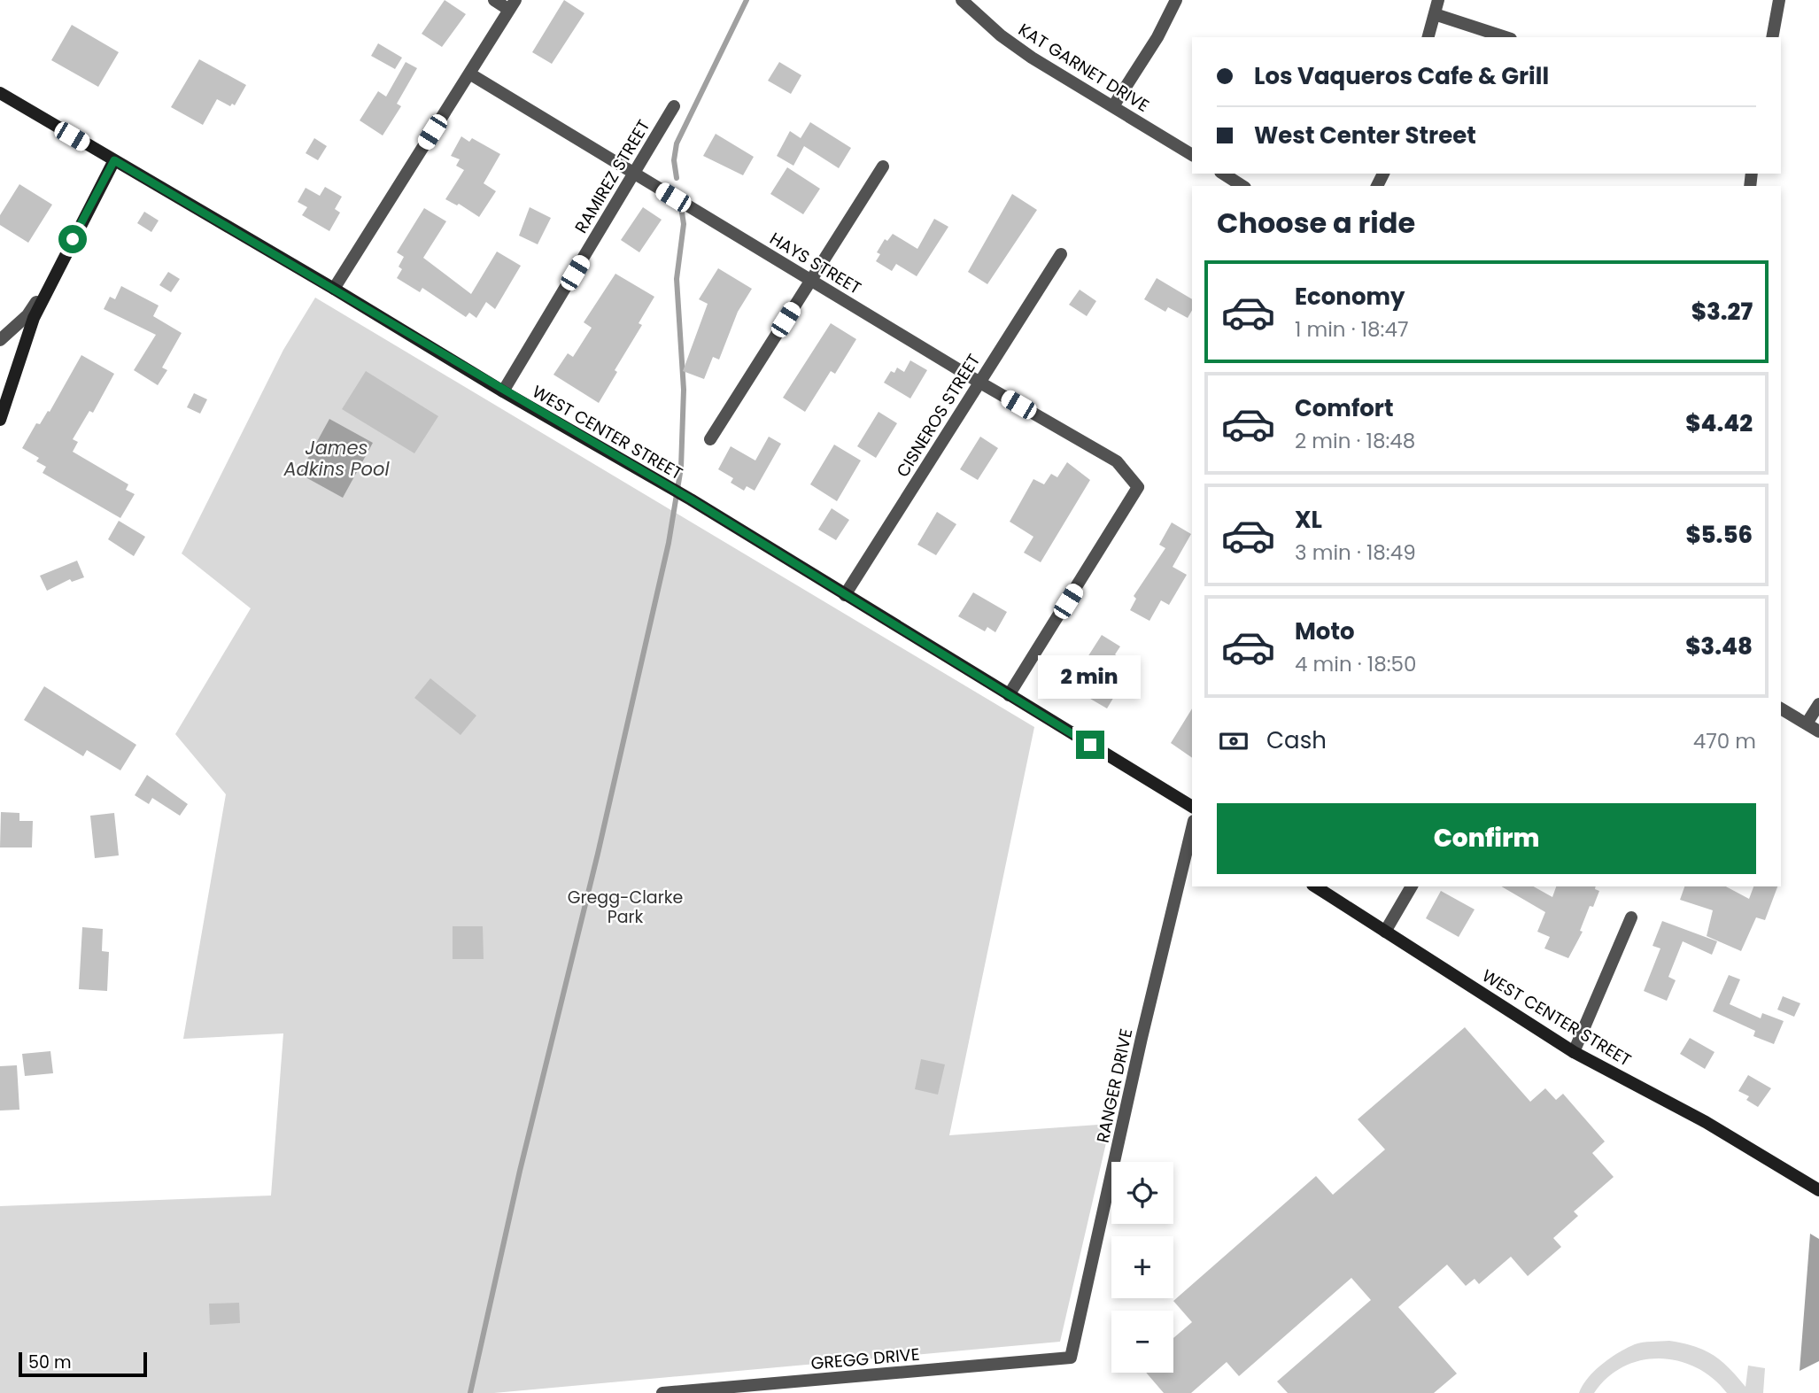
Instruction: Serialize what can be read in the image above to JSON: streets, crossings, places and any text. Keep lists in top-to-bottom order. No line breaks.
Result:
{"streets":{"street":["KAT GARNET DRIVE","RAMIREZ STREET","HAYS STREET","CISNEROS STREET","WEST CENTER STREET","RANGER DRIVE","GREGG DRIVE"]},"crossings":[["RAMIREZ STREET","HAYS STREET"],["RAMIREZ STREET","WEST CENTER STREET"],["HAYS STREET","CISNEROS STREET"],["HAYS STREET","WEST CENTER STREET"],["CISNEROS STREET","WEST CENTER STREET"],["RANGER DRIVE","GREGG DRIVE"]],"water":["James Adkins Pool"],"parks":["Gregg-Clarke Park"],"scale_bar":"50 m","page":{"banner":["Los Vaqueros Cafe & Grill","West Center Street"],"heading":"Choose a ride","list":[{"name":"Economy","note":"1 min · 18:47","value":"$3.27"},{"name":"Comfort","note":"2 min · 18:48","value":"$4.42"},{"name":"XL","note":"3 min · 18:49","value":"$5.56"},{"name":"Moto","note":"4 min · 18:50","value":"$3.48"}],"bubble":"2 min","pay":["Cash","470 m"],"buttons":"Confirm","map_buttons":["+","−"],"scale":"50 m"}}
